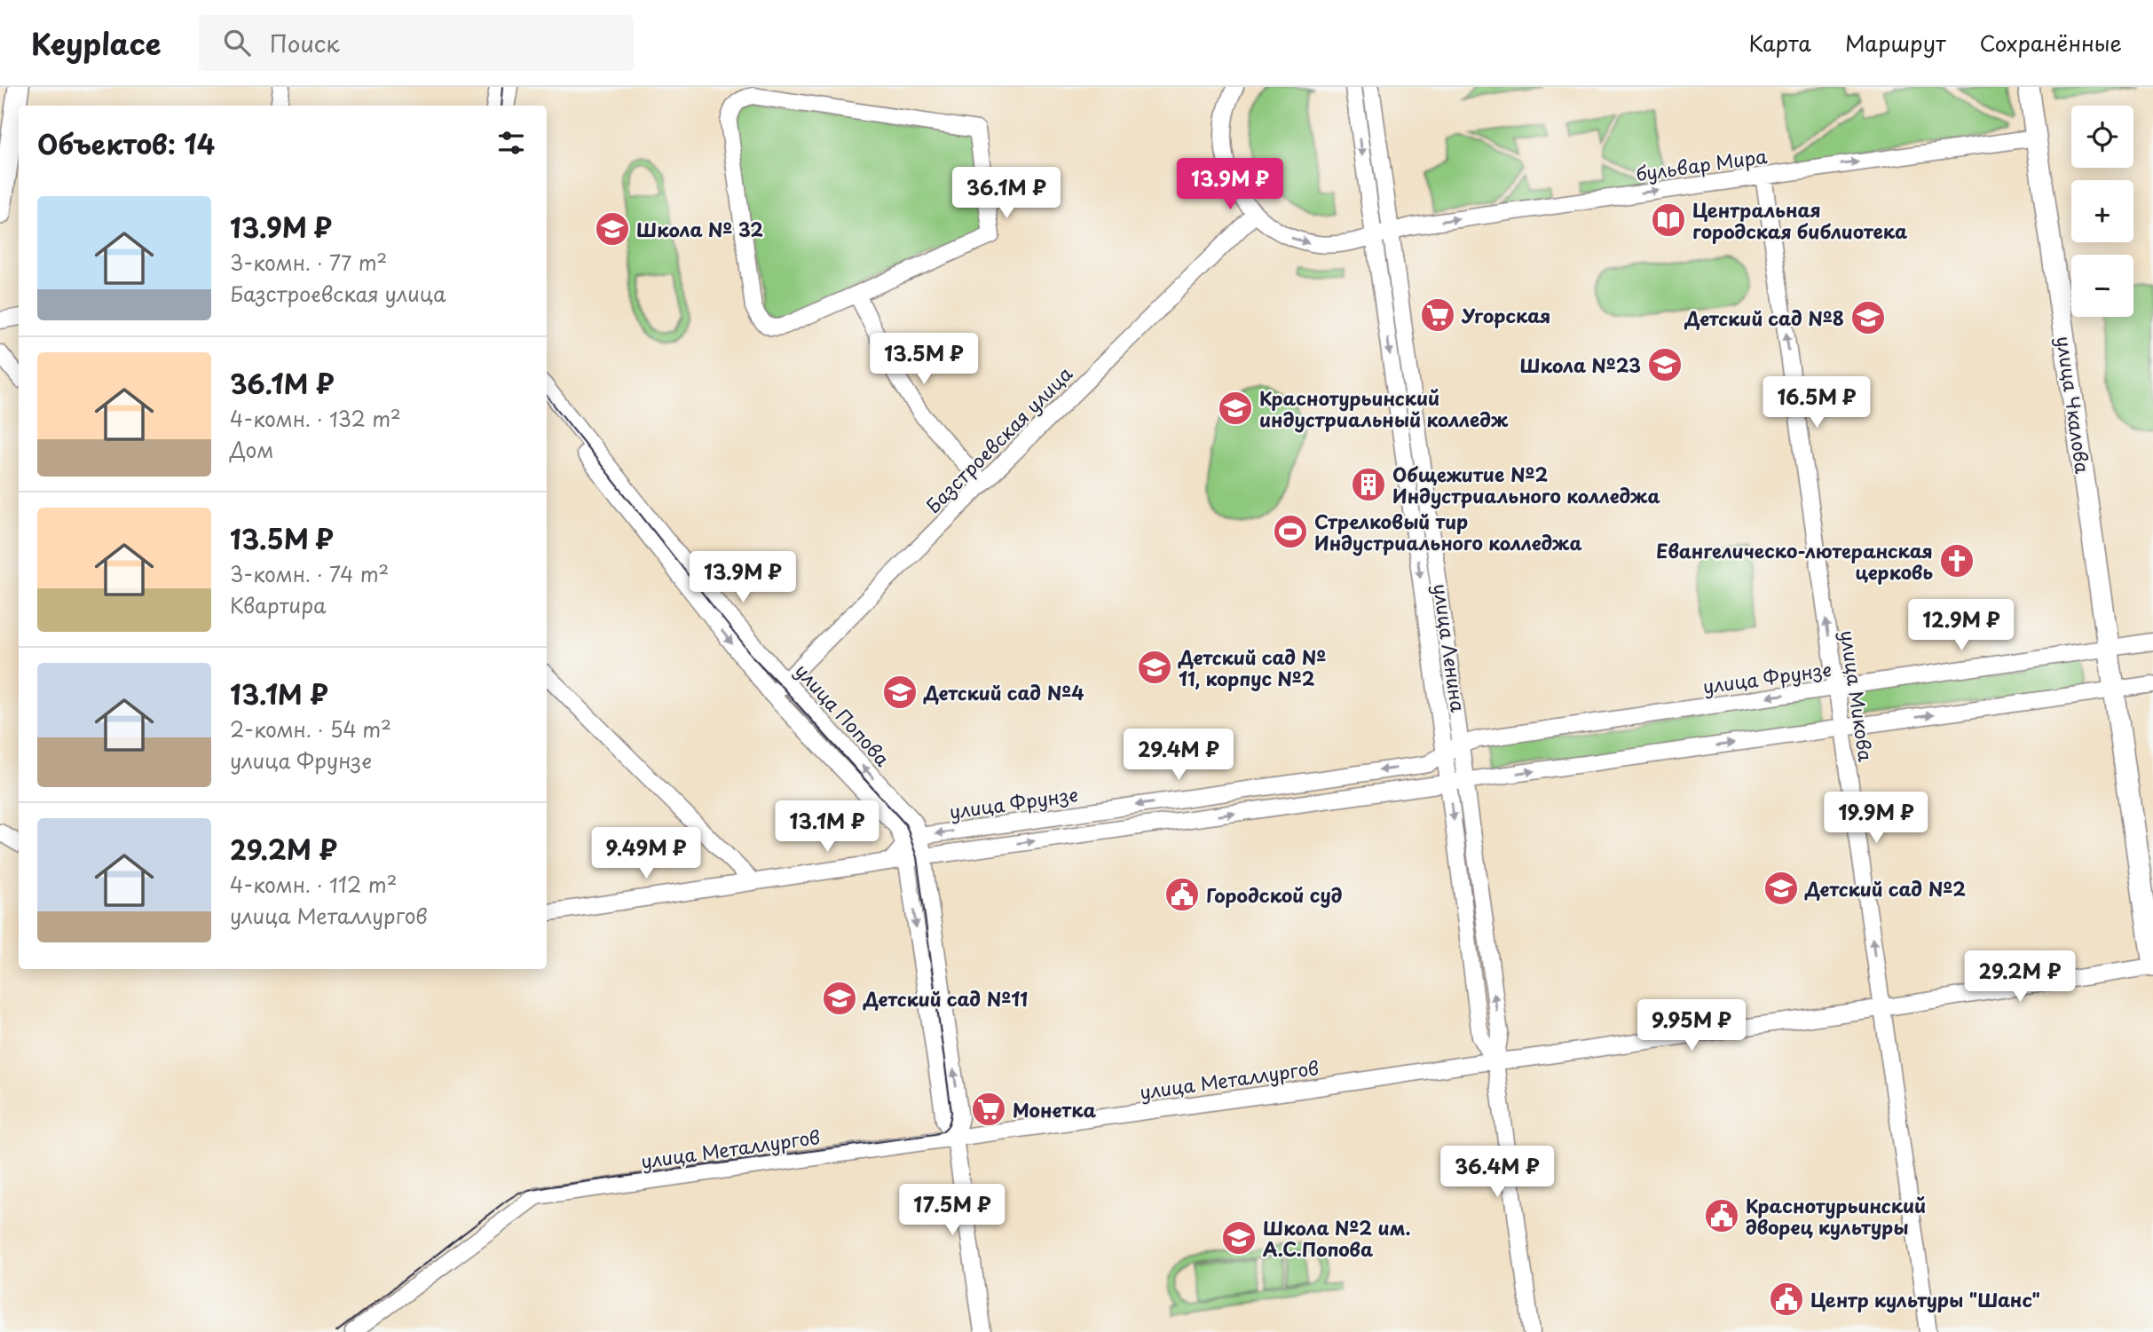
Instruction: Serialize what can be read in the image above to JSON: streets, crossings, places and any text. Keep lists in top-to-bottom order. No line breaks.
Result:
{"streets":{"main road":["улица Чкалова"],"street":["бульвар Мира","Базстроевская улица","улица Ленина","улица Фрунзе","улица Микова","улица Попова","улица Металлургов"]},"crossings":[["бульвар Мира","улица Чкалова"],["бульвар Мира","Базстроевская улица"],["бульвар Мира","улица Ленина"],["бульвар Мира","улица Микова"],["улица Чкалова","улица Фрунзе"],["Базстроевская улица","улица Попова"],["улица Ленина","улица Фрунзе"],["улица Ленина","улица Металлургов"],["улица Фрунзе","улица Микова"],["улица Фрунзе","улица Попова"],["улица Микова","улица Металлургов"],["улица Попова","улица Металлургов"]],"one_way":["бульвар Мира","улица Микова"],"places":{"library":["Центральная городская библиотека"],"school or university":["Школа № 32","Детский сад №8","Школа №23","Краснотурьинский индустриальный колледж","Детский сад № 11, корпус №2","Детский сад №4","Детский сад №2","Детский сад №11","Школа №2 им. А.С.Попова"],"supermarket":["Угорская","Монетка"],"building":["Общежитие №2 Индустриального колледжа"],"sports":["Стрелковый тир Индустриального колледжа"],"church":["Евангелическо-лютеранская церковь"],"public building":["Городской суд","Краснотурьинский дворец культуры","Центр культуры \"Шанс\""]},"page":{"header":"Keyplace","search":"Поиск","nav":["Карта","Маршрут","Сохранённые"],"map_buttons":["+","−"],"heading":"Объектов: 14","price":["13.9M ₽","36.1M ₽","13.5M ₽","16.5M ₽","13.9M ₽","12.9M ₽","29.4M ₽","19.9M ₽","13.1M ₽","9.49M ₽","29.2M ₽","9.95M ₽","36.4M ₽","17.5M ₽"],"list":[{"name":"13.9M ₽","note":"3-комн. · 77 m² · Базстроевская улица"},{"name":"36.1M ₽","note":"4-комн. · 132 m² · Дом"},{"name":"13.5M ₽","note":"3-комн. · 74 m² · Квартира"},{"name":"13.1M ₽","note":"2-комн. · 54 m² · улица Фрунзе"},{"name":"29.2M ₽","note":"4-комн. · 112 m² · улица Металлургов"}]}}
